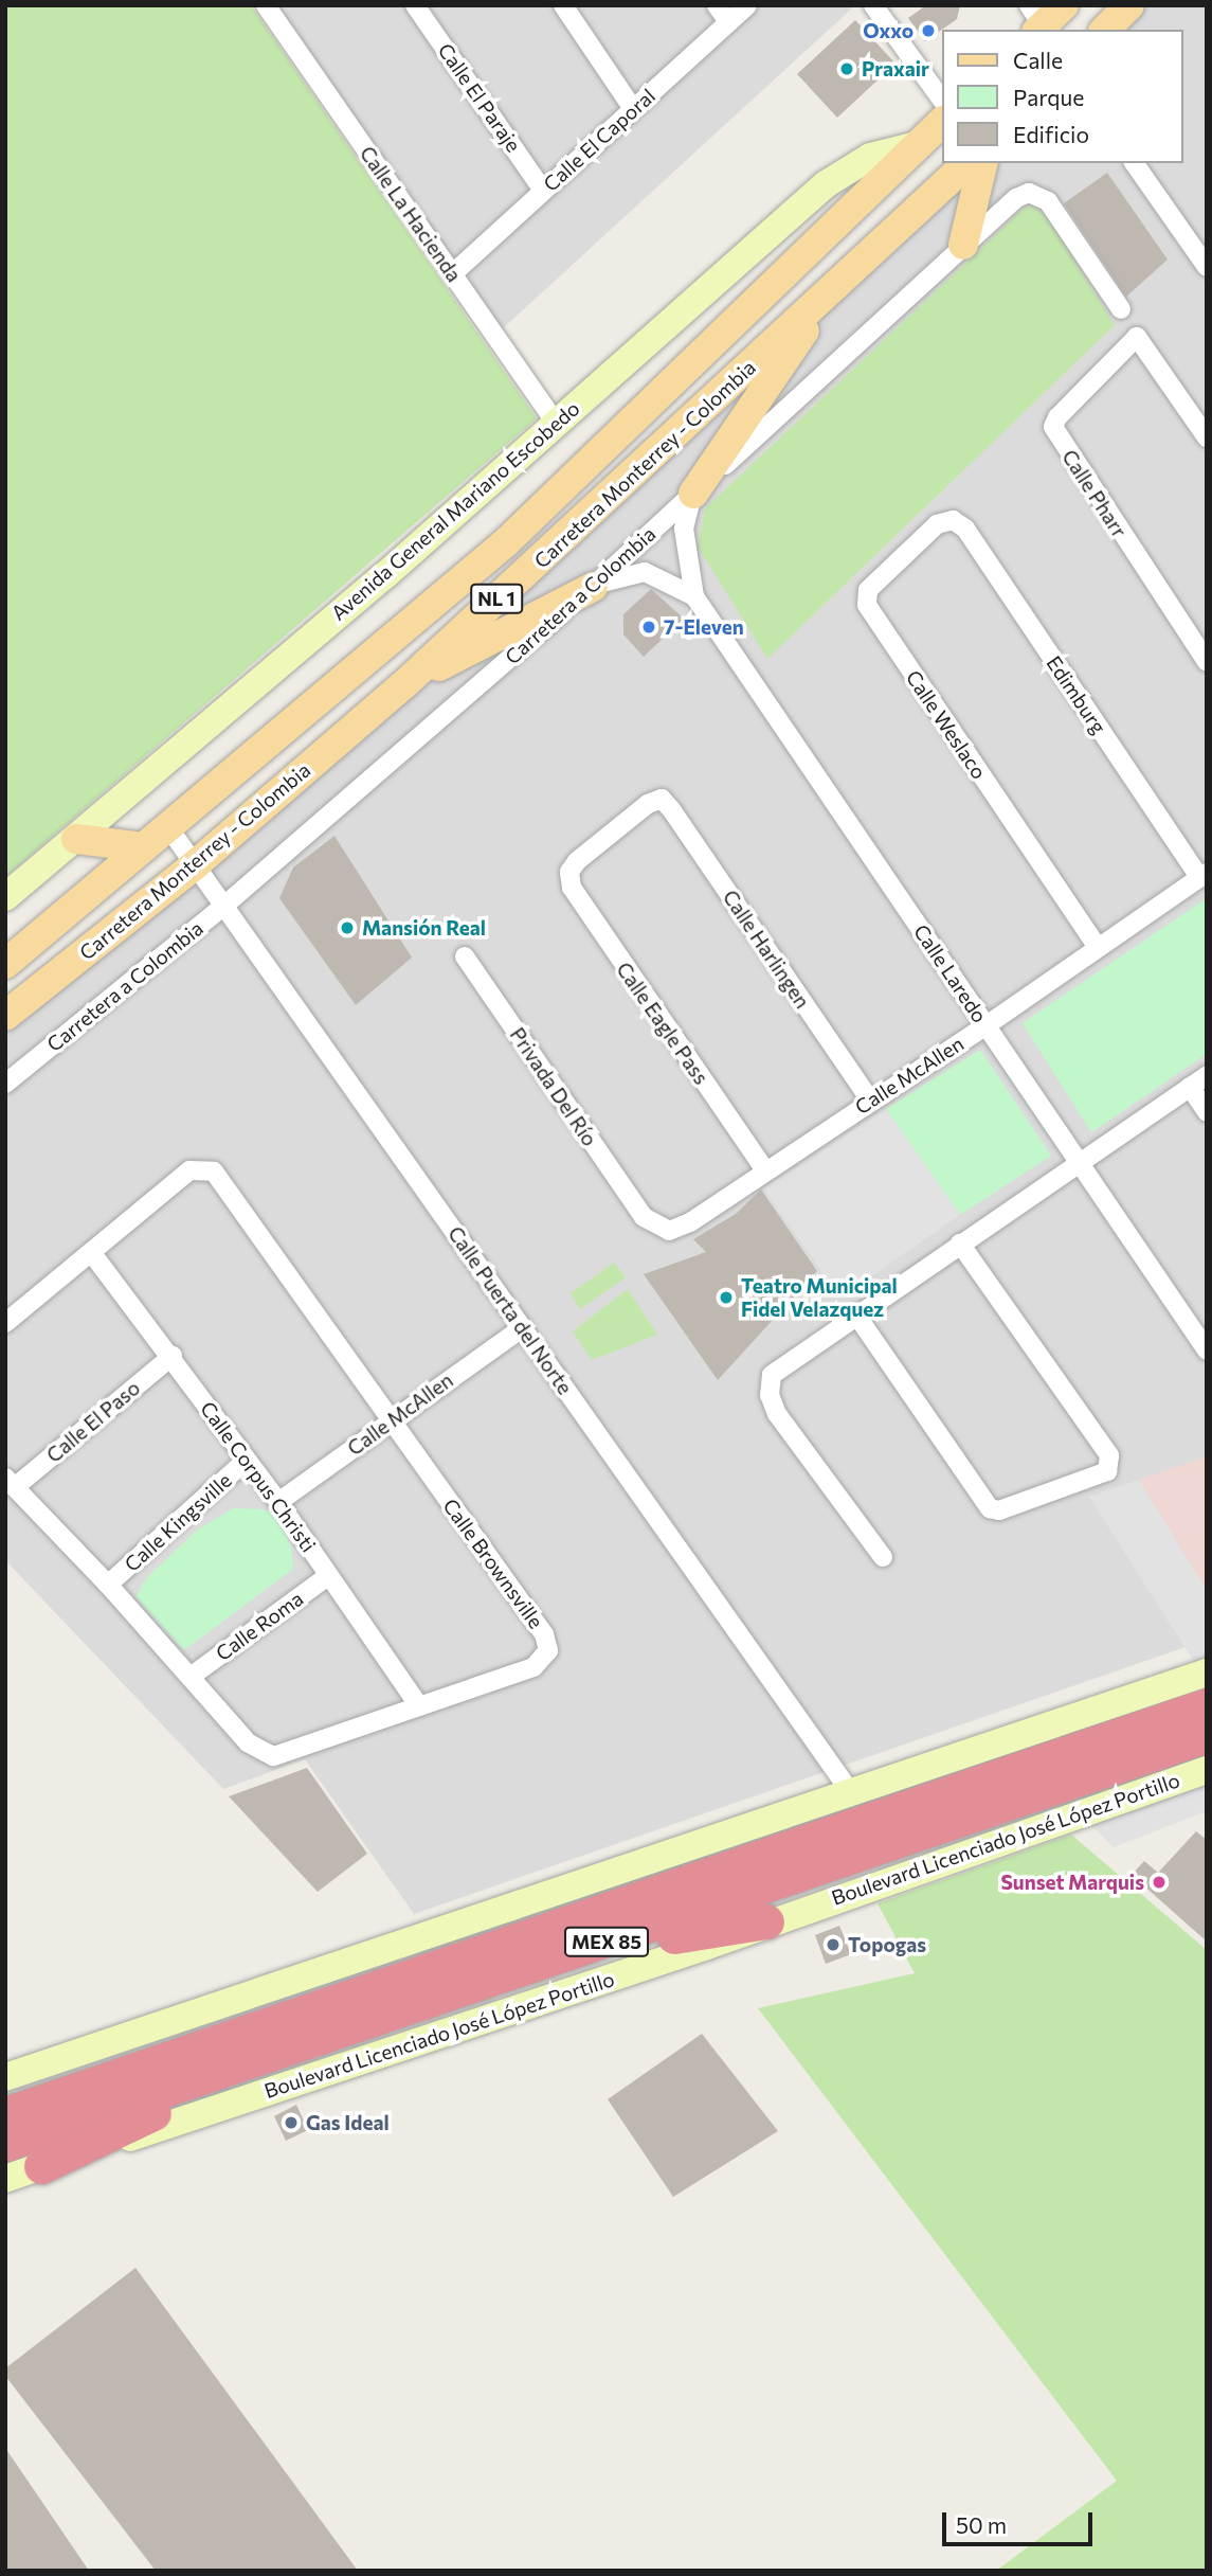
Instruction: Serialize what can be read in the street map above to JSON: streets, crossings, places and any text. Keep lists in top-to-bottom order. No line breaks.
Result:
{"streets":{"highway":["Boulevard Licenciado José López Portillo","MEX 85"],"main road":["Carretera Monterrey - Colombia","NL 1"],"street":["Calle El Paraje","Calle El Caporal","Calle La Hacienda","Calle Pharr","Avenida General Mariano Escobedo","Carretera a Colombia","Edimburg","Calle Weslaco","Calle Harlingen","Calle Laredo","Calle Eagle Pass","Calle McAllen","Privada Del Río","Calle Puerta del Norte","Calle El Paso","Calle Corpus Christi","Calle Kingsville","Calle Brownsville","Calle Roma"]},"crossings":[["Calle El Paraje","Calle El Caporal"],["Calle El Caporal","Calle La Hacienda"],["Calle La Hacienda","Avenida General Mariano Escobedo"],["Carretera Monterrey - Colombia","Avenida General Mariano Escobedo"],["Carretera Monterrey - Colombia","Calle Puerta del Norte"],["Carretera a Colombia","Calle Laredo"],["Carretera a Colombia","Calle Puerta del Norte"],["Edimburg","Calle Weslaco"],["Edimburg","Calle McAllen"],["Calle Weslaco","Calle McAllen"],["Calle Harlingen","Calle Eagle Pass"],["Calle Harlingen","Calle McAllen"],["Calle Laredo","Calle McAllen"],["Calle Eagle Pass","Calle McAllen"],["Calle McAllen","Privada Del Río"],["Calle McAllen","Calle Puerta del Norte"],["Calle McAllen","Calle Corpus Christi"],["Calle McAllen","Calle Brownsville"],["Calle El Paso","Calle Corpus Christi"],["Calle El Paso","Calle Brownsville"],["Calle Corpus Christi","Calle Kingsville"],["Calle Corpus Christi","Calle Brownsville"],["Calle Corpus Christi","Calle Roma"],["Calle Kingsville","Calle Brownsville"],["Calle Brownsville","Calle Roma"]],"places":["Oxxo","Praxair","7-Eleven","Mansión Real","Teatro Municipal Fidel Velazquez","Sunset Marquis","Topogas","Gas Ideal"],"legend":["Calle","Parque","Edificio"],"scale_bar":"50 m"}
